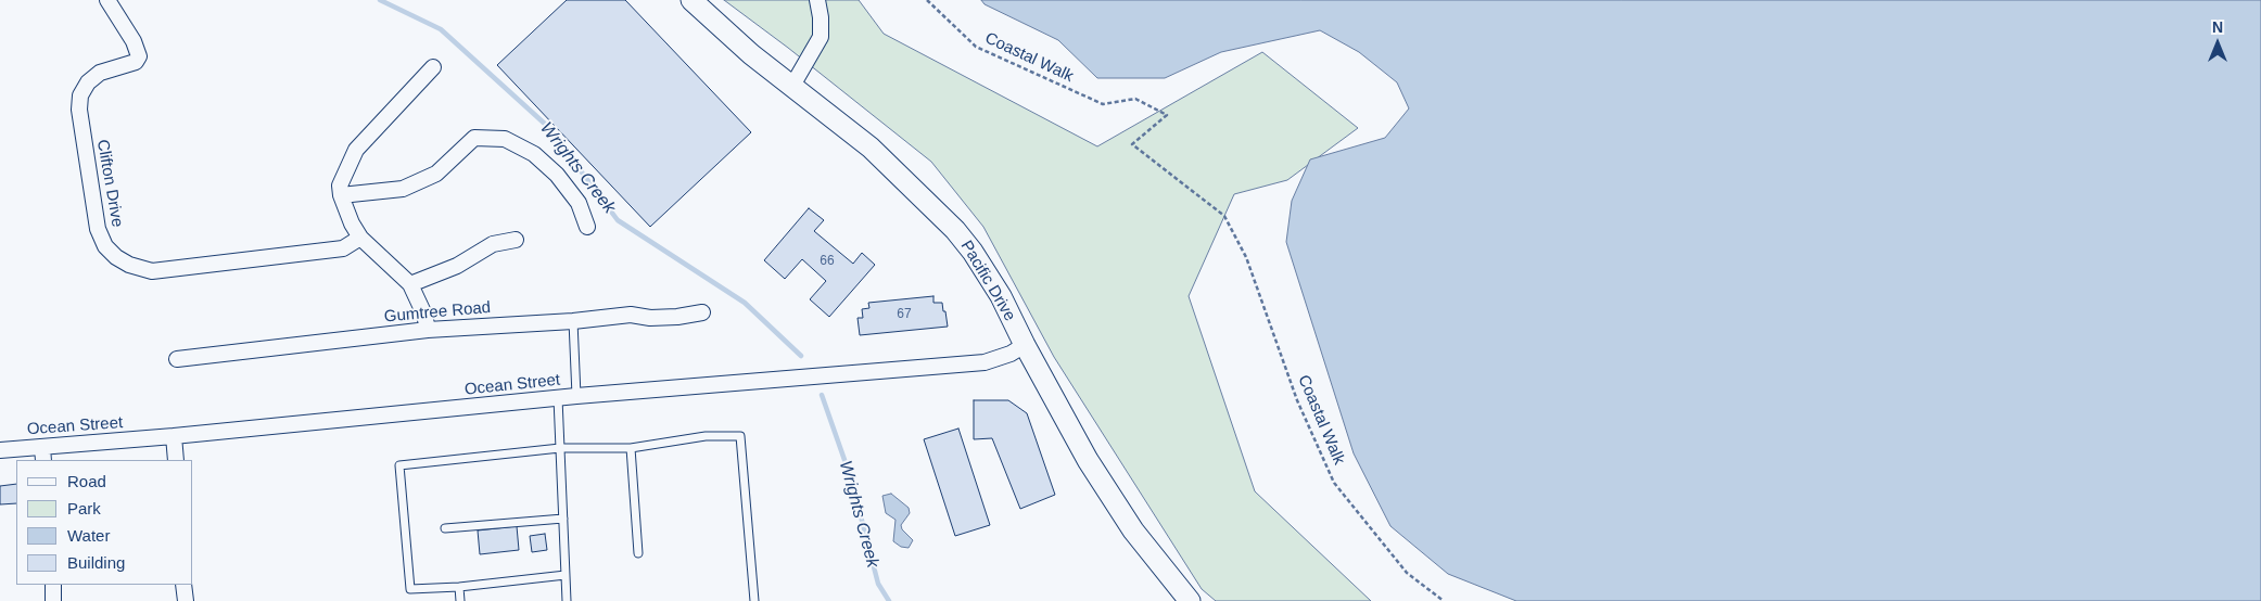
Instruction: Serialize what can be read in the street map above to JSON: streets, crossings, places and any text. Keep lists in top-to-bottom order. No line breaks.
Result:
{"streets":{"street":["Clifton Drive","Pacific Drive","Gumtree Road","Ocean Street"],"path":["Coastal Walk"]},"crossings":[["Pacific Drive","Ocean Street"]],"water":["Wrights Creek"],"house_numbers":["66","67"],"legend":["Road","Park","Water","Building"],"north":"top"}
